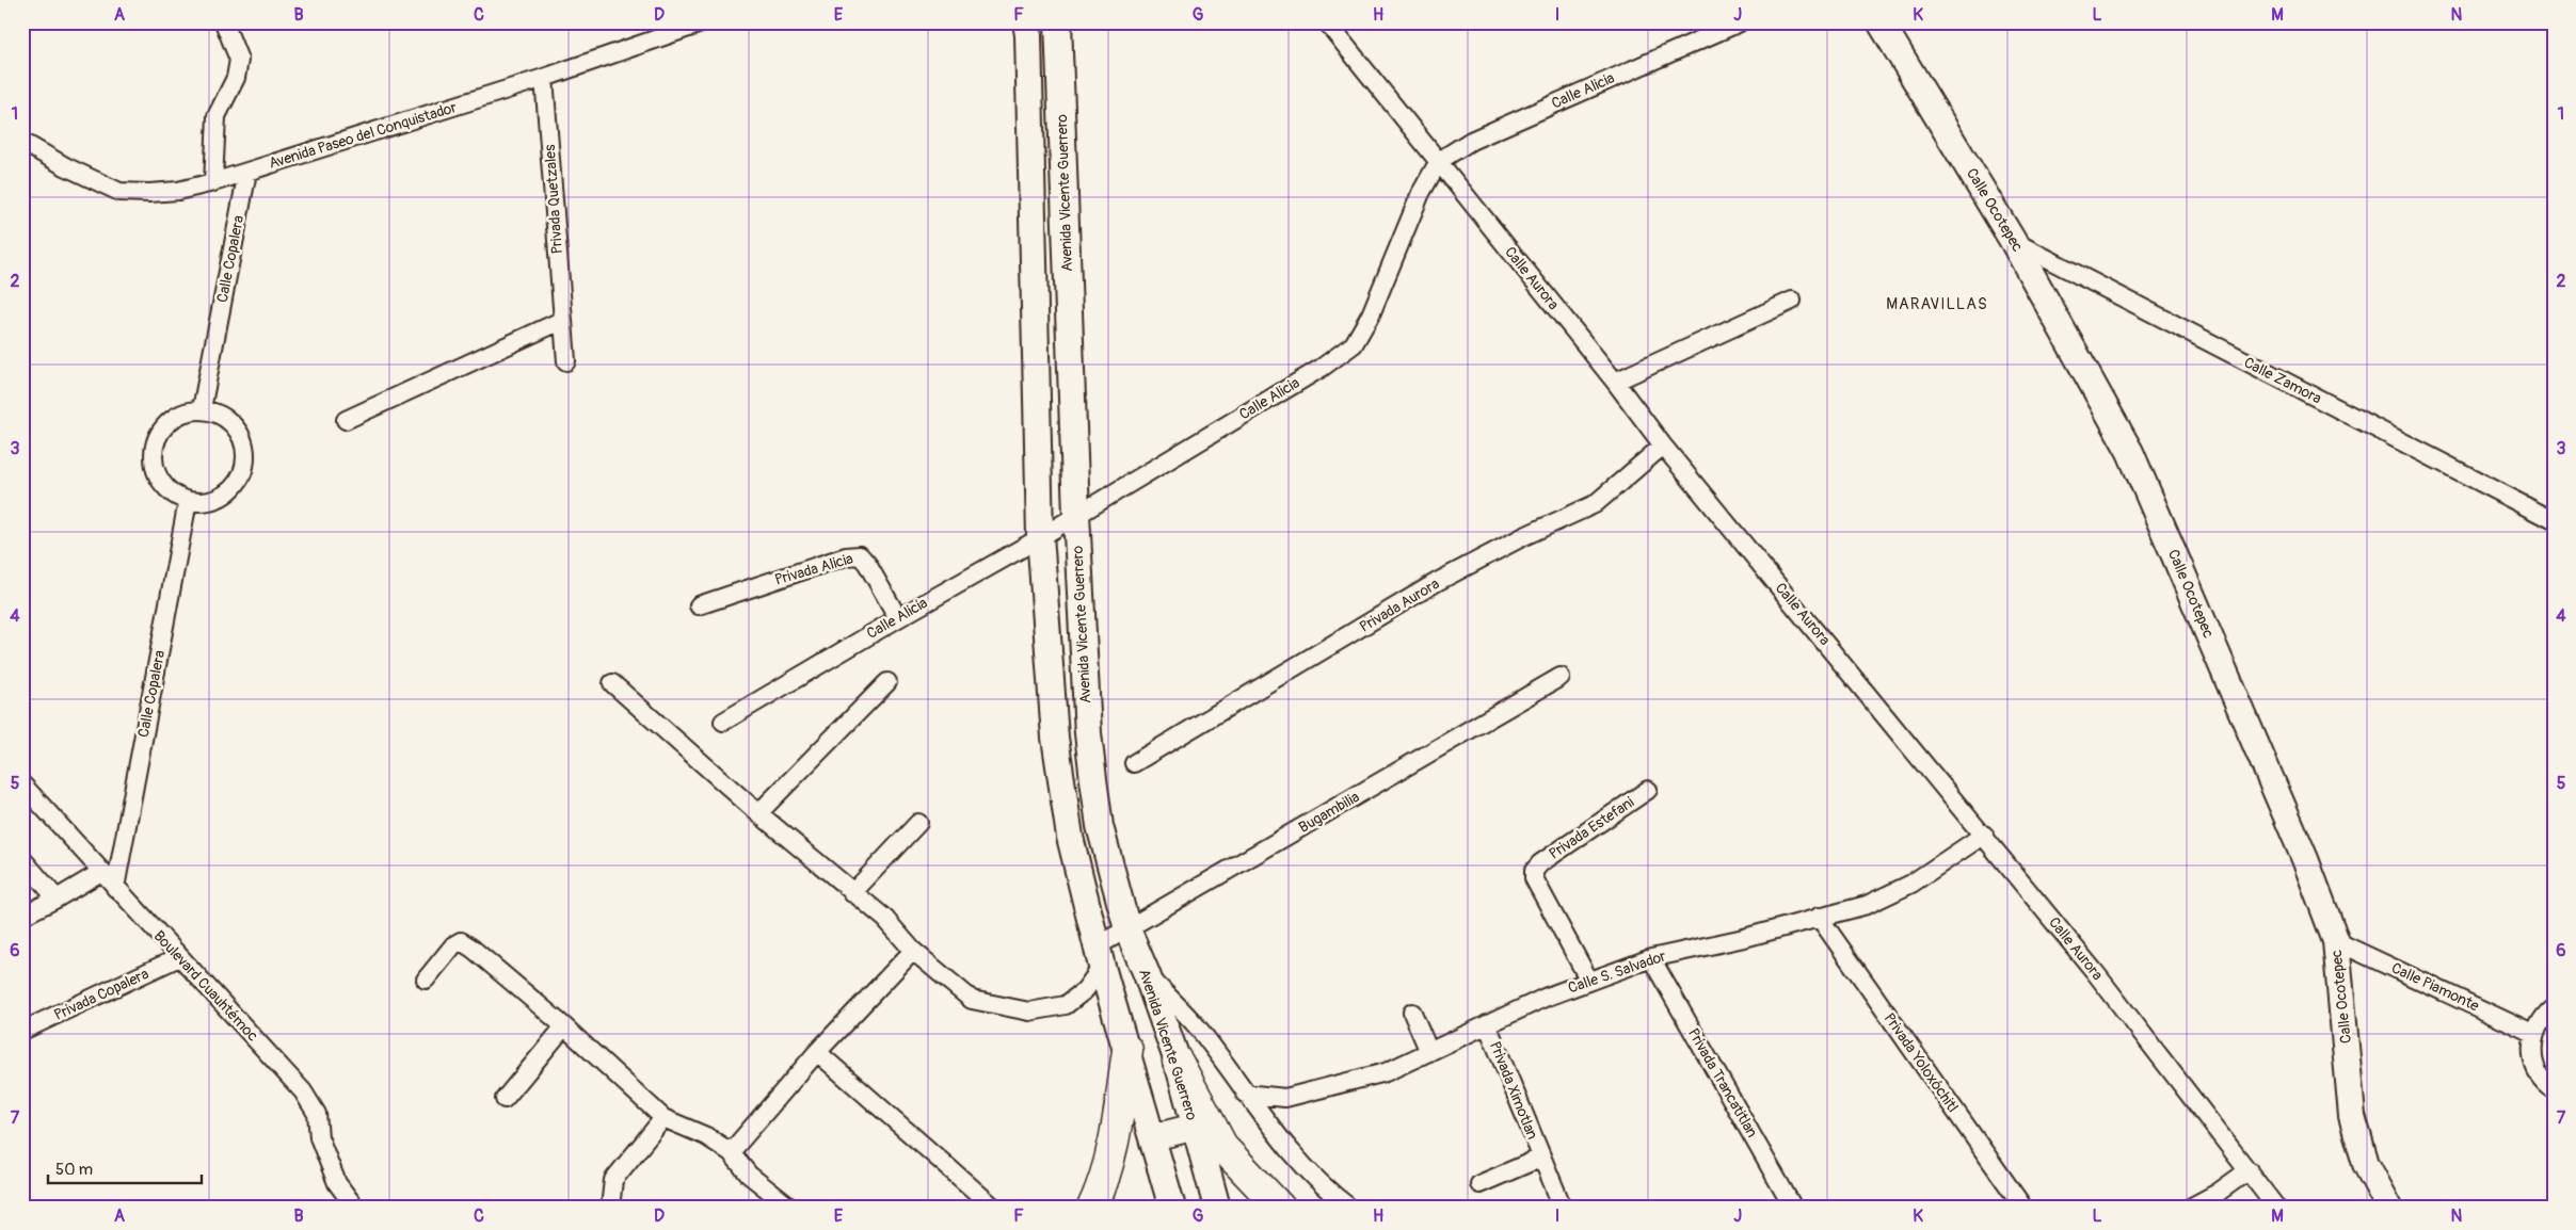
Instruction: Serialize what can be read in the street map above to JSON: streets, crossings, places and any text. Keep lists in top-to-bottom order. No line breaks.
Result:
{"streets":{"main road":["Avenida Vicente Guerrero","Calle Ocotepec"],"street":["Calle Alicia","Avenida Paseo del Conquistador","Privada Quetzales","Calle Copalera","Calle Aurora","Calle Zamora","Privada Alicia","Privada Aurora","Bugambilia","Privada Estefani","Calle S. Salvador","Boulevard Cuauhtémoc","Calle Piamonte","Privada Copalera","Privada Yoloxóchitl","Privada Trancatitlan","Privada Ximotlan"]},"crossings":[["Calle Alicia","Avenida Vicente Guerrero"],["Calle Alicia","Calle Aurora"],["Calle Alicia","Privada Alicia"],["Avenida Paseo del Conquistador","Privada Quetzales"],["Avenida Paseo del Conquistador","Calle Copalera"],["Avenida Vicente Guerrero","Bugambilia"],["Calle Ocotepec","Calle Zamora"],["Calle Ocotepec","Calle Piamonte"],["Calle Copalera","Boulevard Cuauhtémoc"],["Calle Aurora","Privada Aurora"],["Calle Aurora","Calle S. Salvador"],["Privada Estefani","Calle S. Salvador"],["Calle S. Salvador","Privada Yoloxóchitl"],["Calle S. Salvador","Privada Trancatitlan"],["Calle S. Salvador","Privada Ximotlan"],["Boulevard Cuauhtémoc","Privada Copalera"]],"districts":["MARAVILLAS"],"scale_bar":"50 m","grid":{"columns":["A","B","C","D","E","F","G","H","I","J","K","L","M","N"],"rows":["1","2","3","4","5","6","7"]}}
